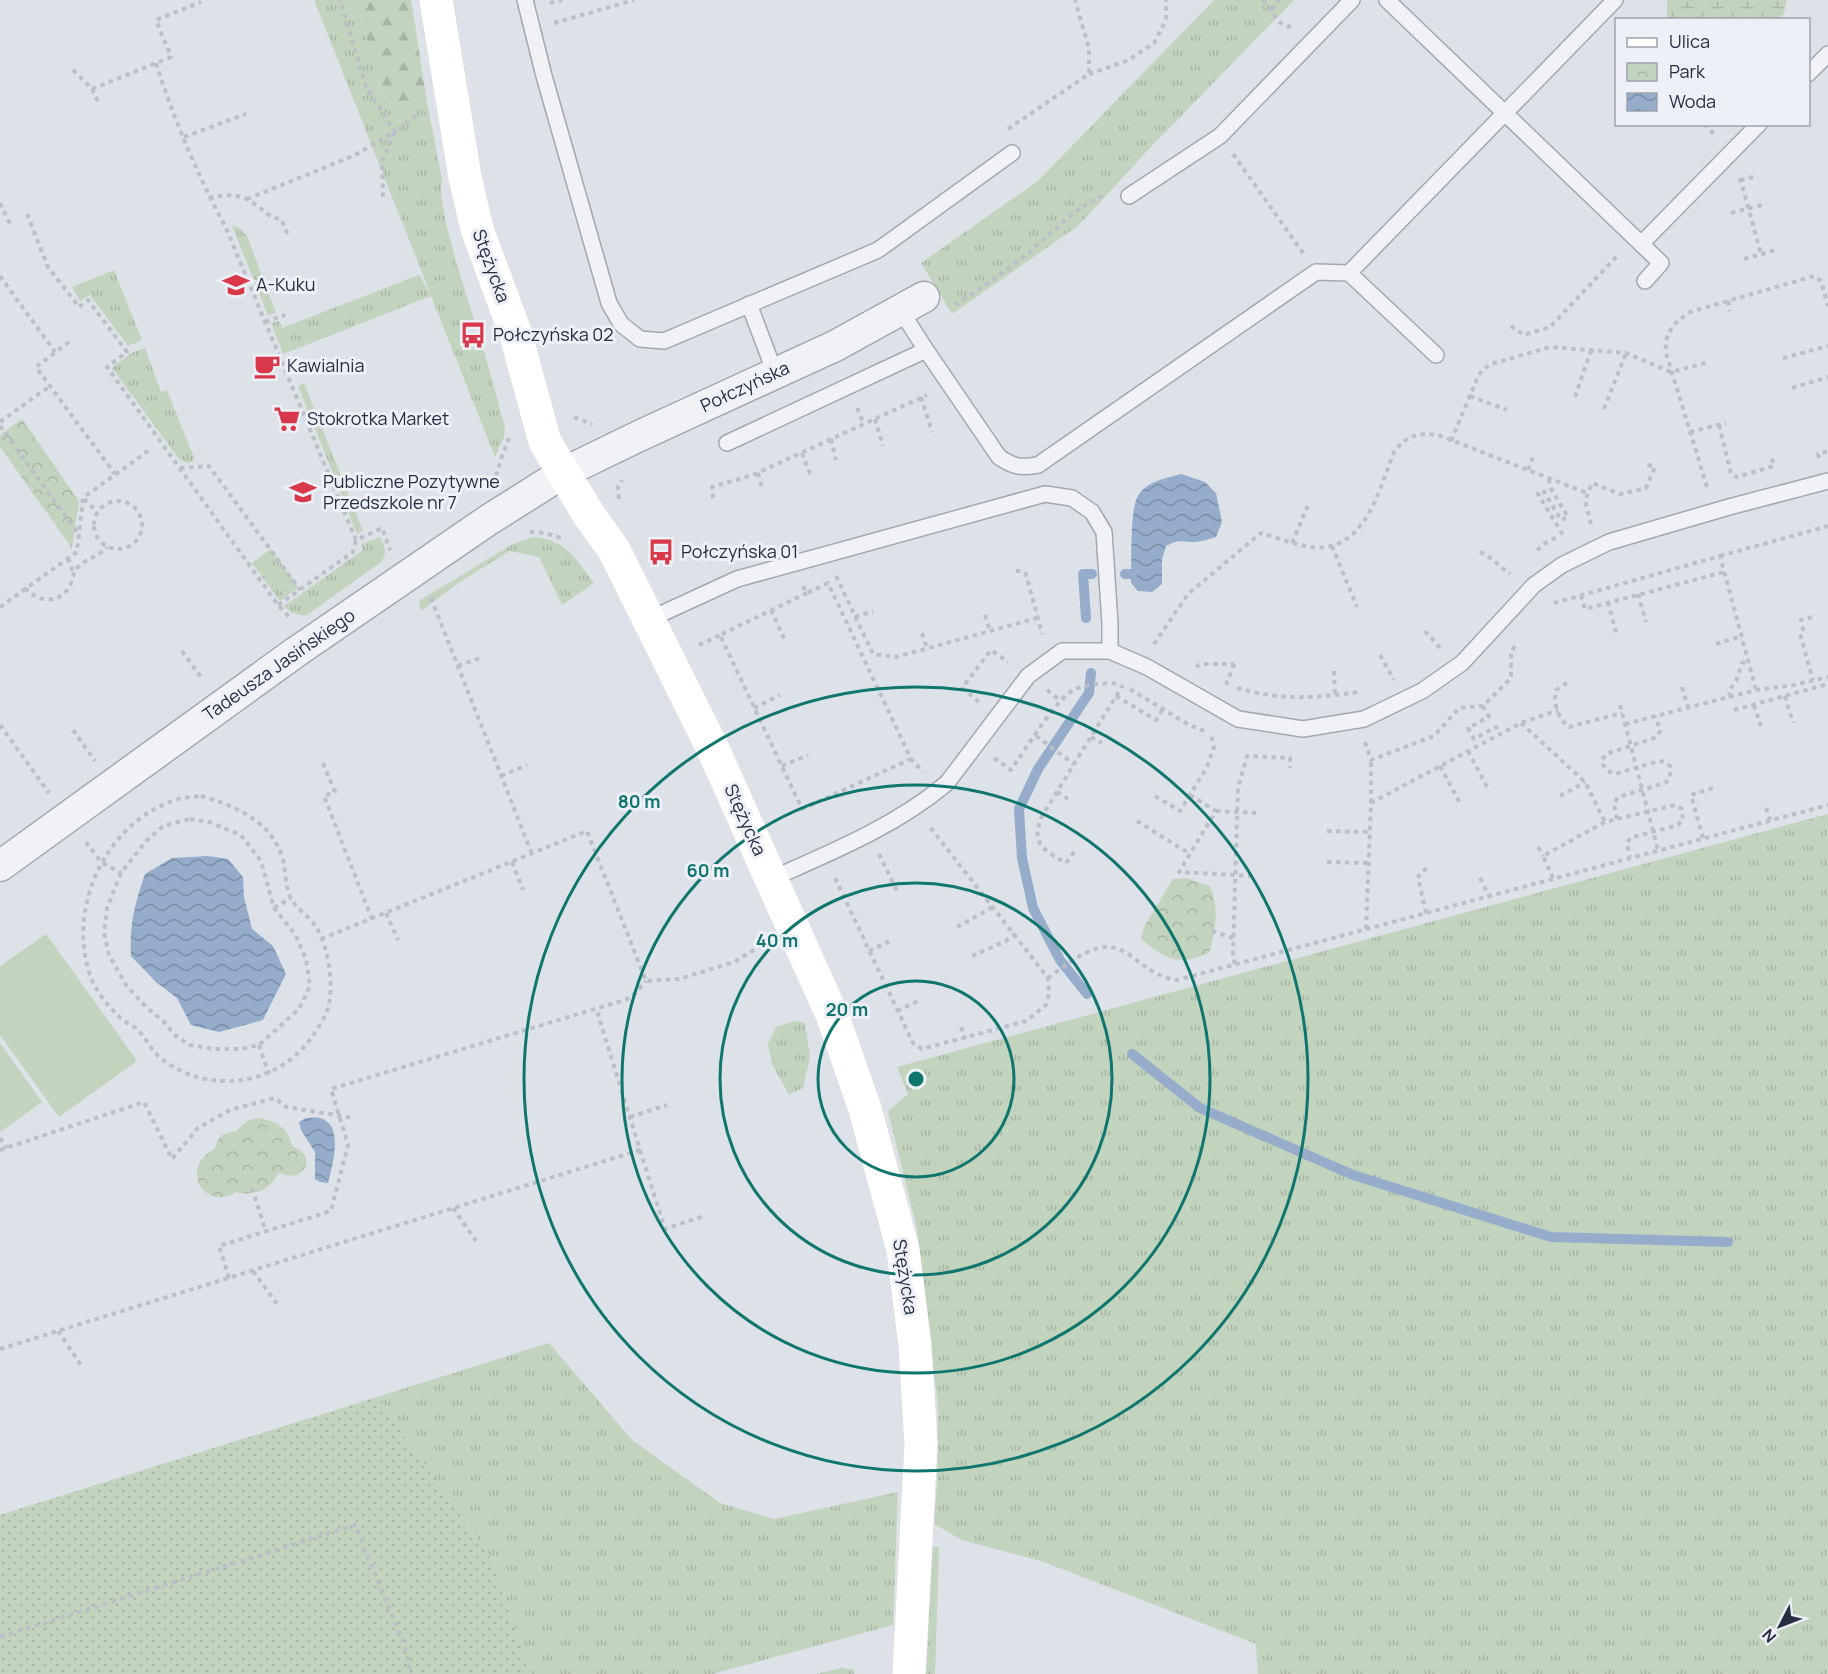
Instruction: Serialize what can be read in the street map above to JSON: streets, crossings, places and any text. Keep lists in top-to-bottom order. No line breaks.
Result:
{"streets":{"street":["Stężycka","Połczyńska","Tadeusza Jasińskiego"]},"crossings":[["Stężycka","Połczyńska"],["Stężycka","Tadeusza Jasińskiego"],["Połczyńska","Tadeusza Jasińskiego"]],"places":{"school or university":["A-Kuku","Publiczne Pozytywne Przedszkole nr 7"],"bus stop":["Połczyńska 02","Połczyńska 01"],"cafe":["Kawialnia"],"supermarket":["Stokrotka Market"]},"legend":["Ulica","Park","Woda"],"north":"bottom left","rings":["80 m","60 m","40 m","20 m"]}
